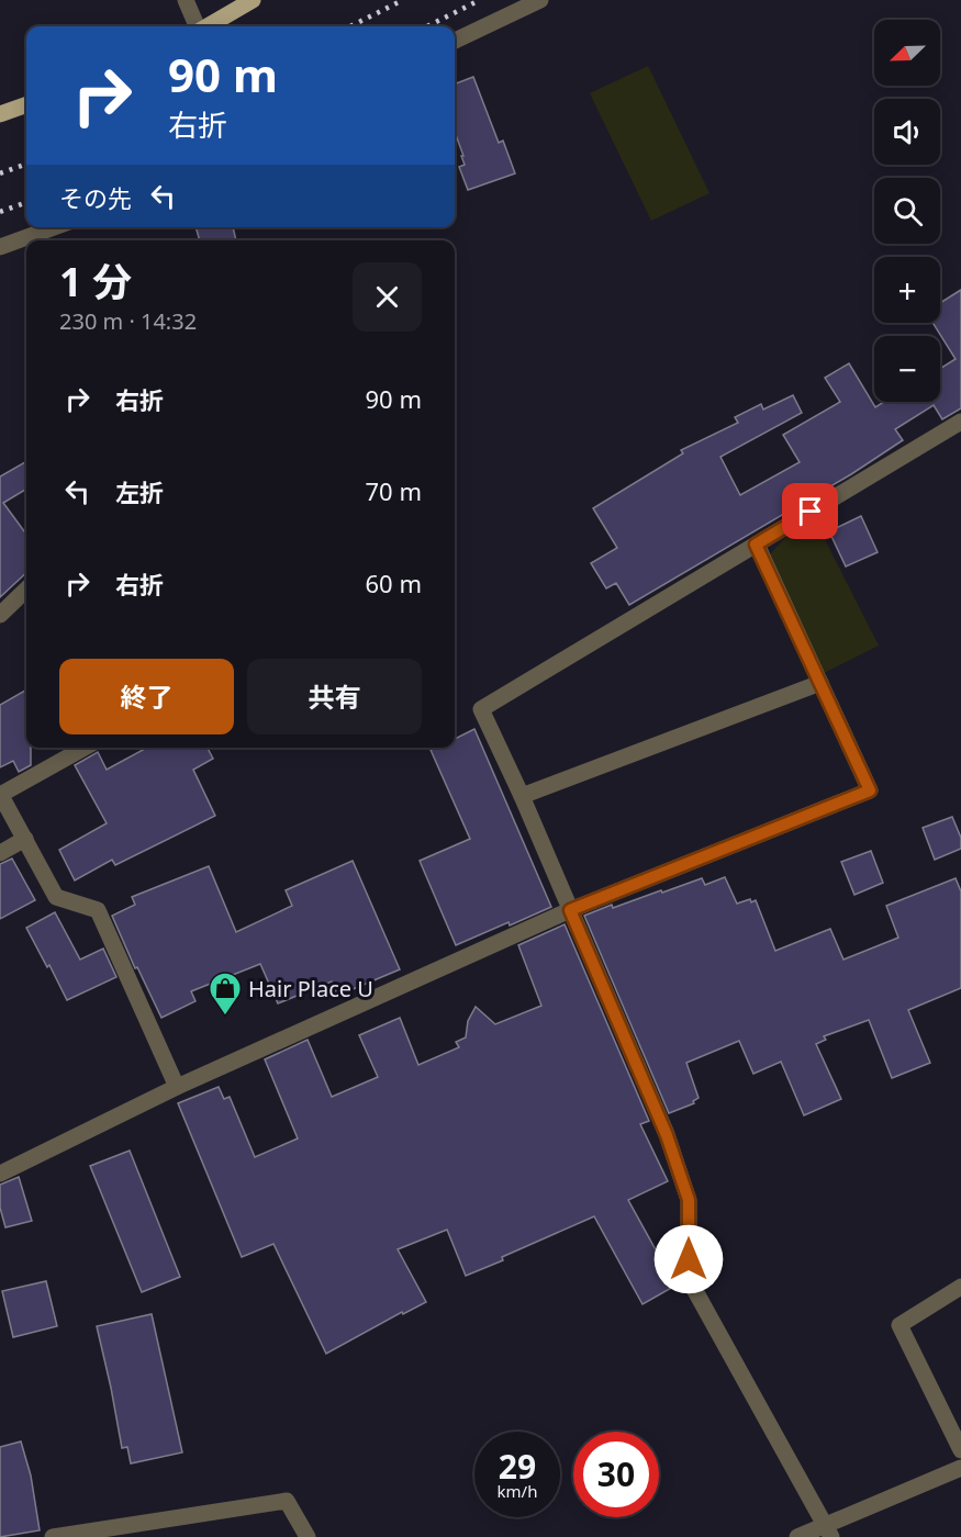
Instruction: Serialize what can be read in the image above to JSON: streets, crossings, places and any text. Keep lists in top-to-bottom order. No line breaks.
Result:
{"places":{"shop":["Hair Place U"]},"north":"bottom left","page":{"map_buttons":["+","−"],"turn":["90 m","右折"],"then":"その先","heading":["1 分","230 m · 14:32"],"list":[{"name":"右折","value":"90 m"},{"name":"左折","value":"70 m"},{"name":"右折","value":"60 m"}],"buttons":["終了","共有"],"speed":"29 km/h","limit":"30"}}
